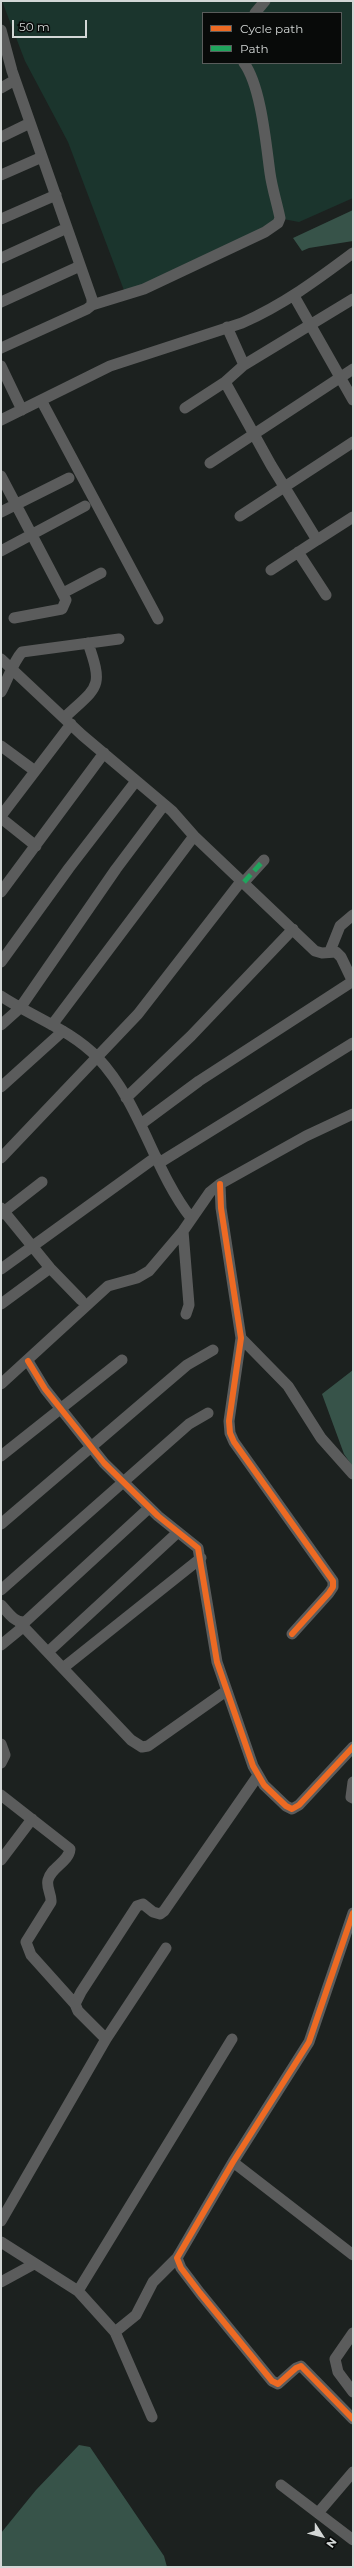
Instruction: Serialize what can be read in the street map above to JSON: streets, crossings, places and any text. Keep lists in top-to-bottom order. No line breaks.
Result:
{"legend":["Cycle path","Path"],"scale_bar":"50 m","north":"bottom right"}
